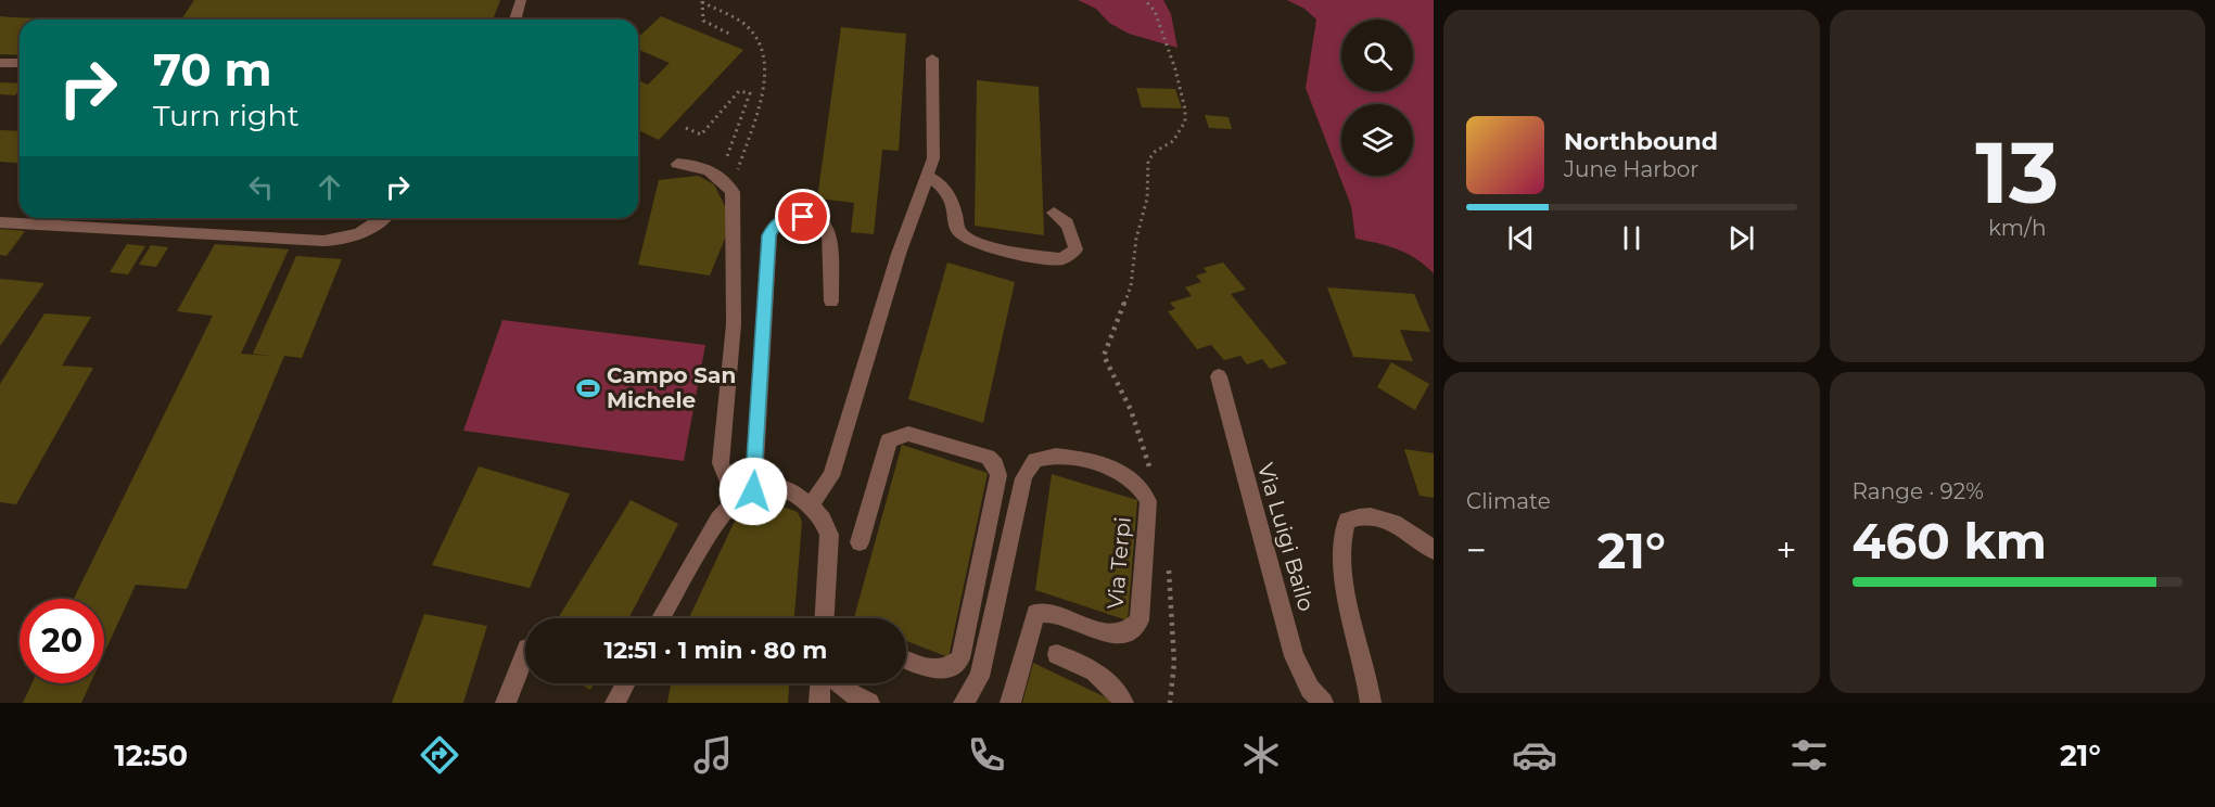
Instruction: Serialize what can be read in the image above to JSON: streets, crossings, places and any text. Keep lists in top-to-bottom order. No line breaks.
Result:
{"streets":{"street":["Via Luigi Bailo","Via Terpi"]},"places":{"sports":["Campo San Michele"]},"page":{"tile":[["13","km/h"],"Climate",["Range · 92%","460 km"]],"turn":["70 m","Turn right"],"song":["Northbound","June Harbor"],"heat":["−","21°","+"],"limit":"20","trip":"12:51 · 1 min · 80 m","tabs":["12:50","21°"]}}
